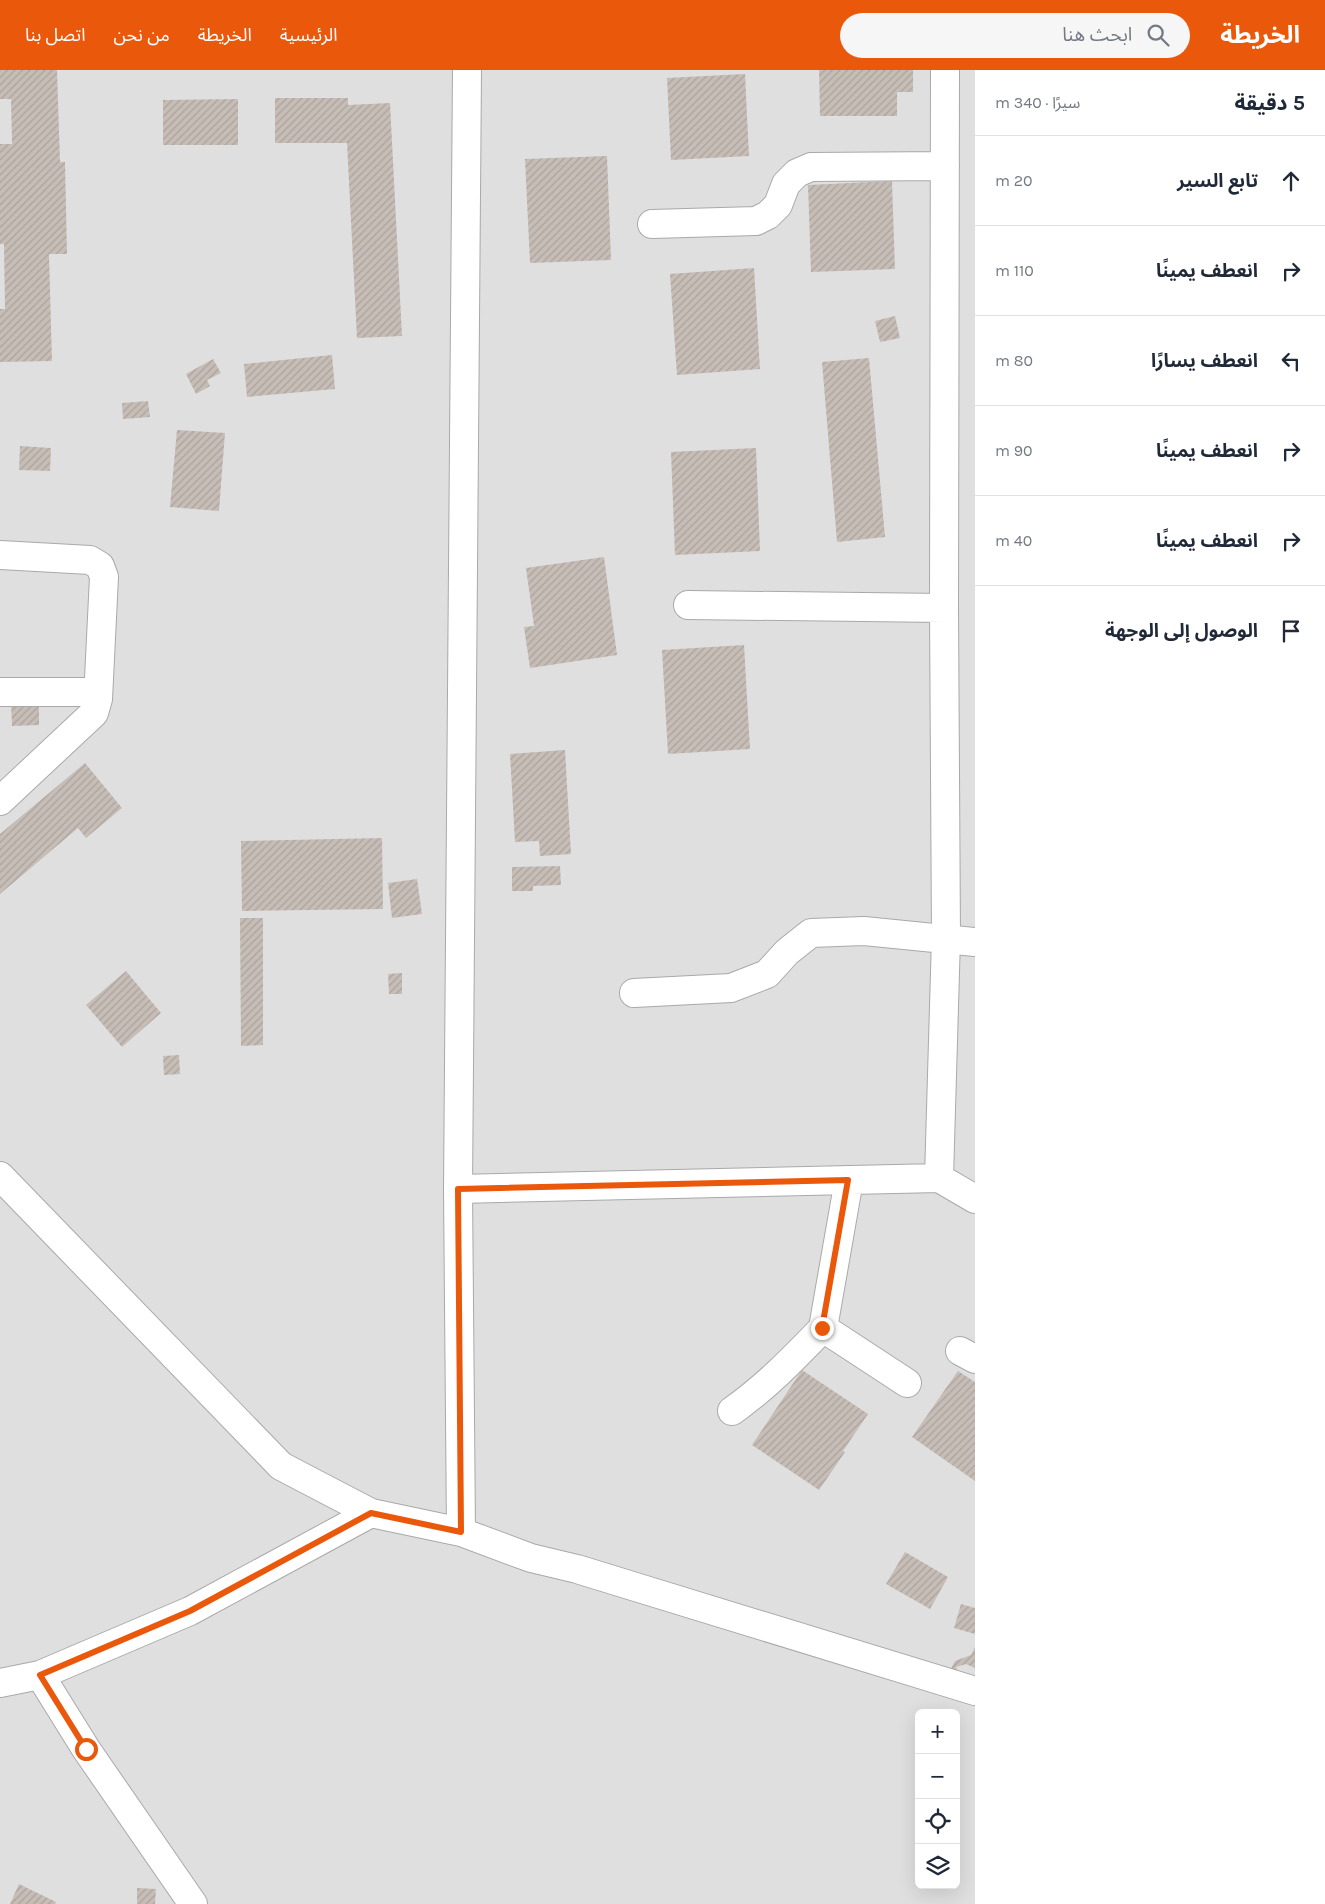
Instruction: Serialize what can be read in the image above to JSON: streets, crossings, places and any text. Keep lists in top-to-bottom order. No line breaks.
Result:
{"page":{"header":"الخريطة","search":"ابحث هنا","nav":["الرئيسية","الخريطة","من نحن","اتصل بنا"],"heading":["5 دقيقة","سيرًا · 340 m"],"list":[["تابع السير","20 m"],["انعطف يمينًا","110 m"],["انعطف يسارًا","80 m"],["انعطف يمينًا","90 m"],["انعطف يمينًا","40 m"],"الوصول إلى الوجهة"],"map_buttons":["+","−"]}}
